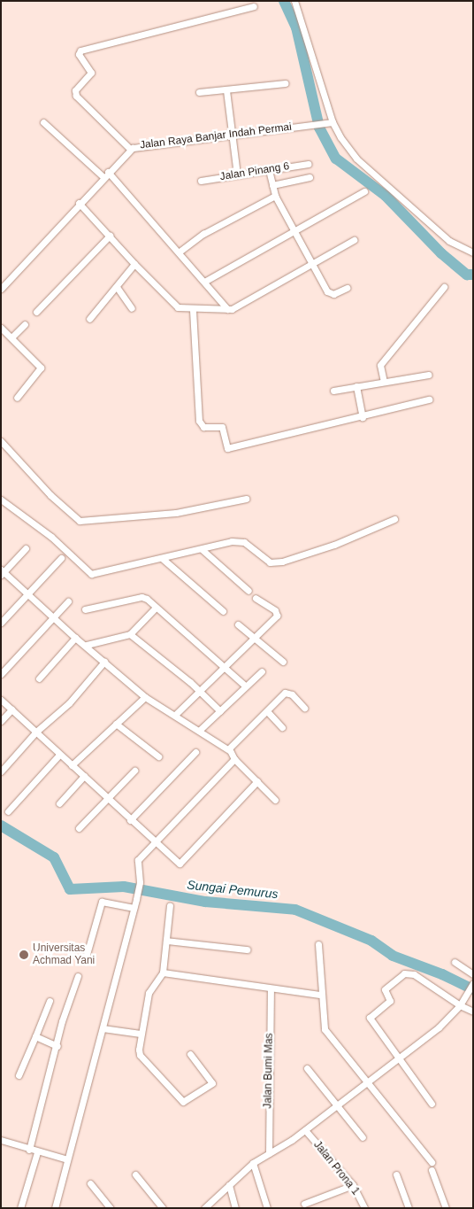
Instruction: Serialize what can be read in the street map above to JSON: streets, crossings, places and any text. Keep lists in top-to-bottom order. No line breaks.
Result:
{"streets":{"street":["Jalan Raya Banjar Indah Permai","Jalan Pinang 6","Jalan Bumi Mas","Jalan Prona 1"]},"water":["Sungai Pemurus"],"places":["Universitas Achmad Yani"]}
